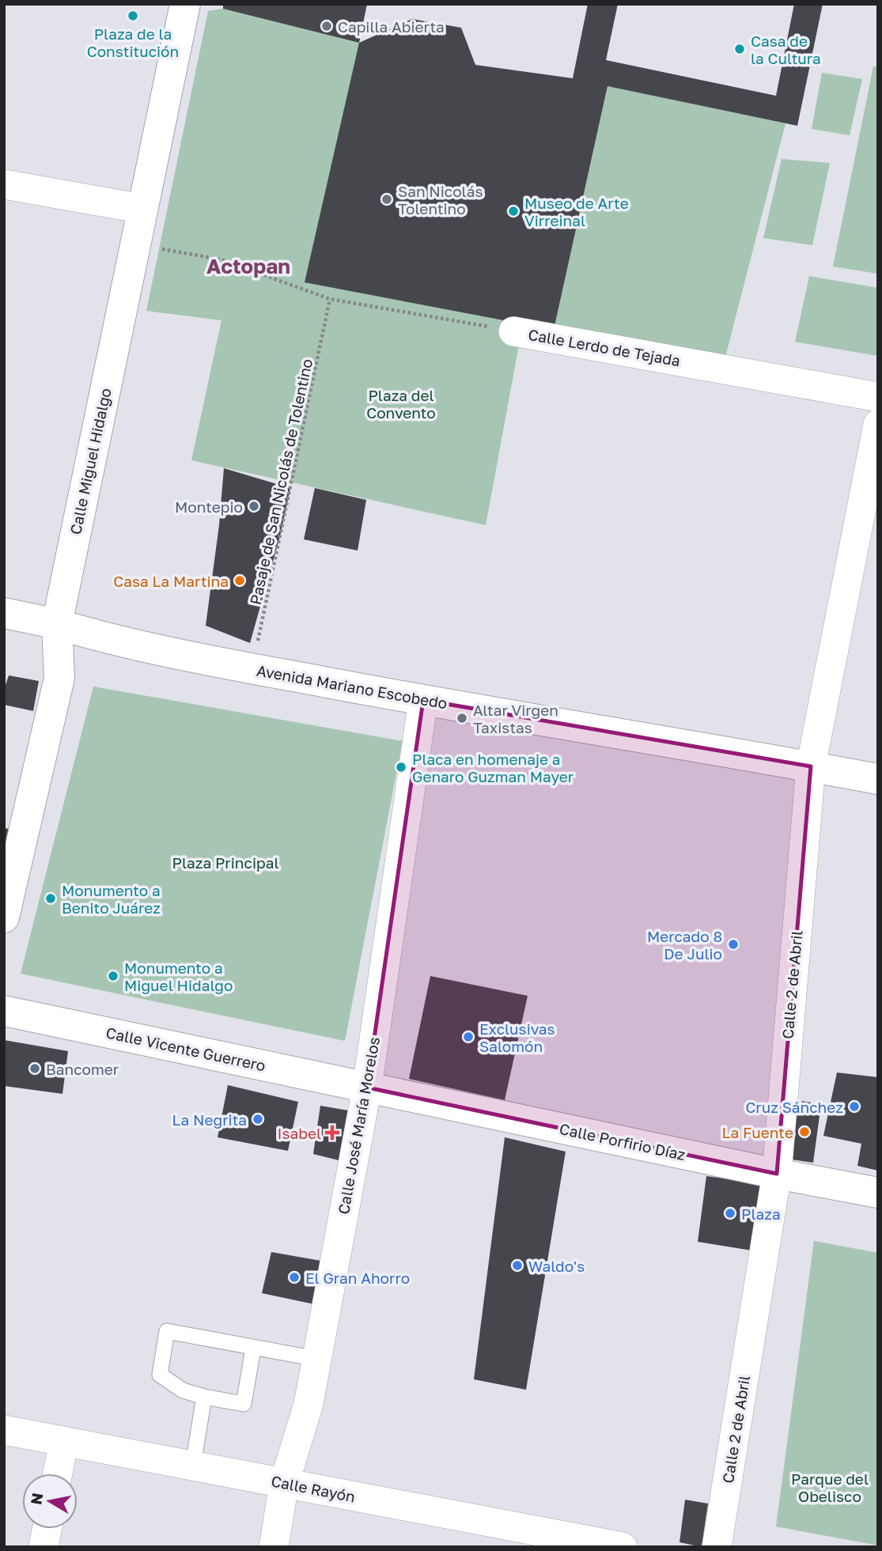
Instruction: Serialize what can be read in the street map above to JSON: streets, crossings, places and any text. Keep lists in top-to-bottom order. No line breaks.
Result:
{"streets":{"street":["Calle Lerdo de Tejada","Calle Miguel Hidalgo","Avenida Mariano Escobedo","Calle 2 de Abril","Calle Vicente Guerrero","Calle José María Morelos","Calle Porfirio Díaz","Calle Rayón"],"path":["Pasaje de San Nicolás de Tolentino"]},"crossings":[["Calle Lerdo de Tejada","Calle Miguel Hidalgo"],["Calle Lerdo de Tejada","Pasaje de San Nicolás de Tolentino"],["Calle Miguel Hidalgo","Avenida Mariano Escobedo"],["Pasaje de San Nicolás de Tolentino","Avenida Mariano Escobedo"],["Avenida Mariano Escobedo","Calle 2 de Abril"],["Avenida Mariano Escobedo","Calle José María Morelos"],["Calle 2 de Abril","Calle Porfirio Díaz"],["Calle Vicente Guerrero","Calle José María Morelos"],["Calle Vicente Guerrero","Calle Porfirio Díaz"],["Calle José María Morelos","Calle Porfirio Díaz"],["Calle José María Morelos","Calle Rayón"]],"districts":["Actopan"],"parks":["Plaza del Convento","Plaza Principal","Parque del Obelisco"],"places":{"other":["Plaza de la Constitución","Capilla Abierta","Casa de la Cultura","San Nicolás Tolentino","Museo de Arte Virreinal","Montepio","Casa La Martina","Altar Virgen Taxistas","Placa en homenaje a Genaro Guzman Mayer","Monumento a Benito Juárez","Mercado 8 De Julio","Monumento a Miguel Hidalgo","Exclusivas Salomón","Bancomer","Cruz Sánchez","La Negrita","La Fuente","Plaza","Waldo's","El Gran Ahorro"],"health":["Isabel"]},"north":"left"}
